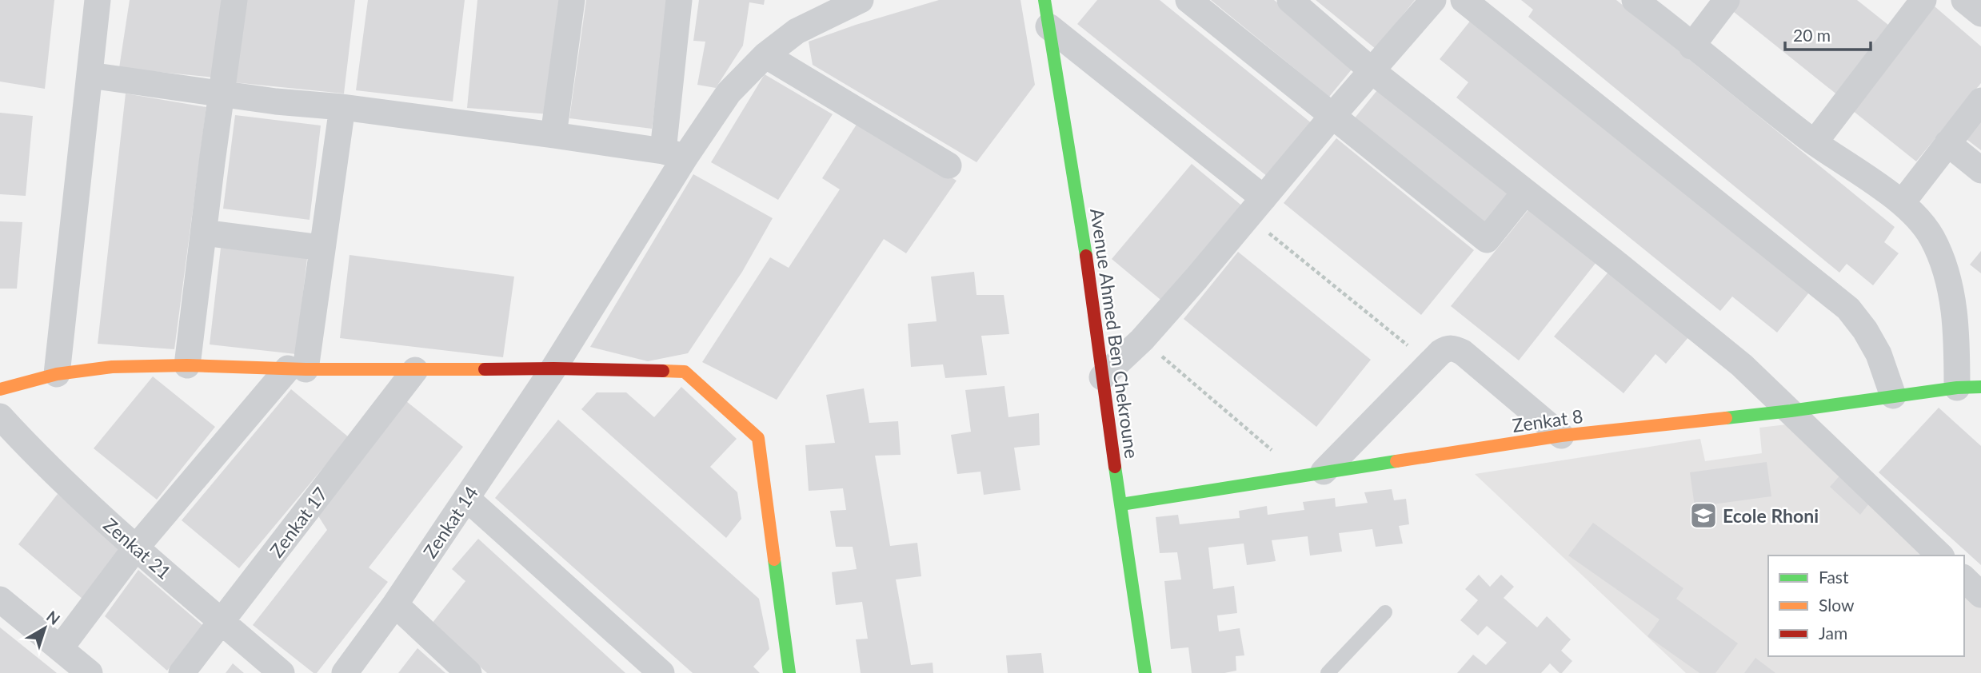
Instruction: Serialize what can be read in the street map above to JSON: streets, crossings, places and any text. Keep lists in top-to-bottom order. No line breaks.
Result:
{"streets":{"street":["Avenue Ahmed Ben Chekroune","Zenkat 8","Zenkat 17","Zenkat 14","Zenkat 21"]},"crossings":[["Avenue Ahmed Ben Chekroune","Zenkat 8"],["Zenkat 17","Zenkat 21"]],"places":{"school or university":["Ecole Rhoni"]},"legend":["Fast","Slow","Jam"],"scale_bar":"20 m","north":"top right"}
